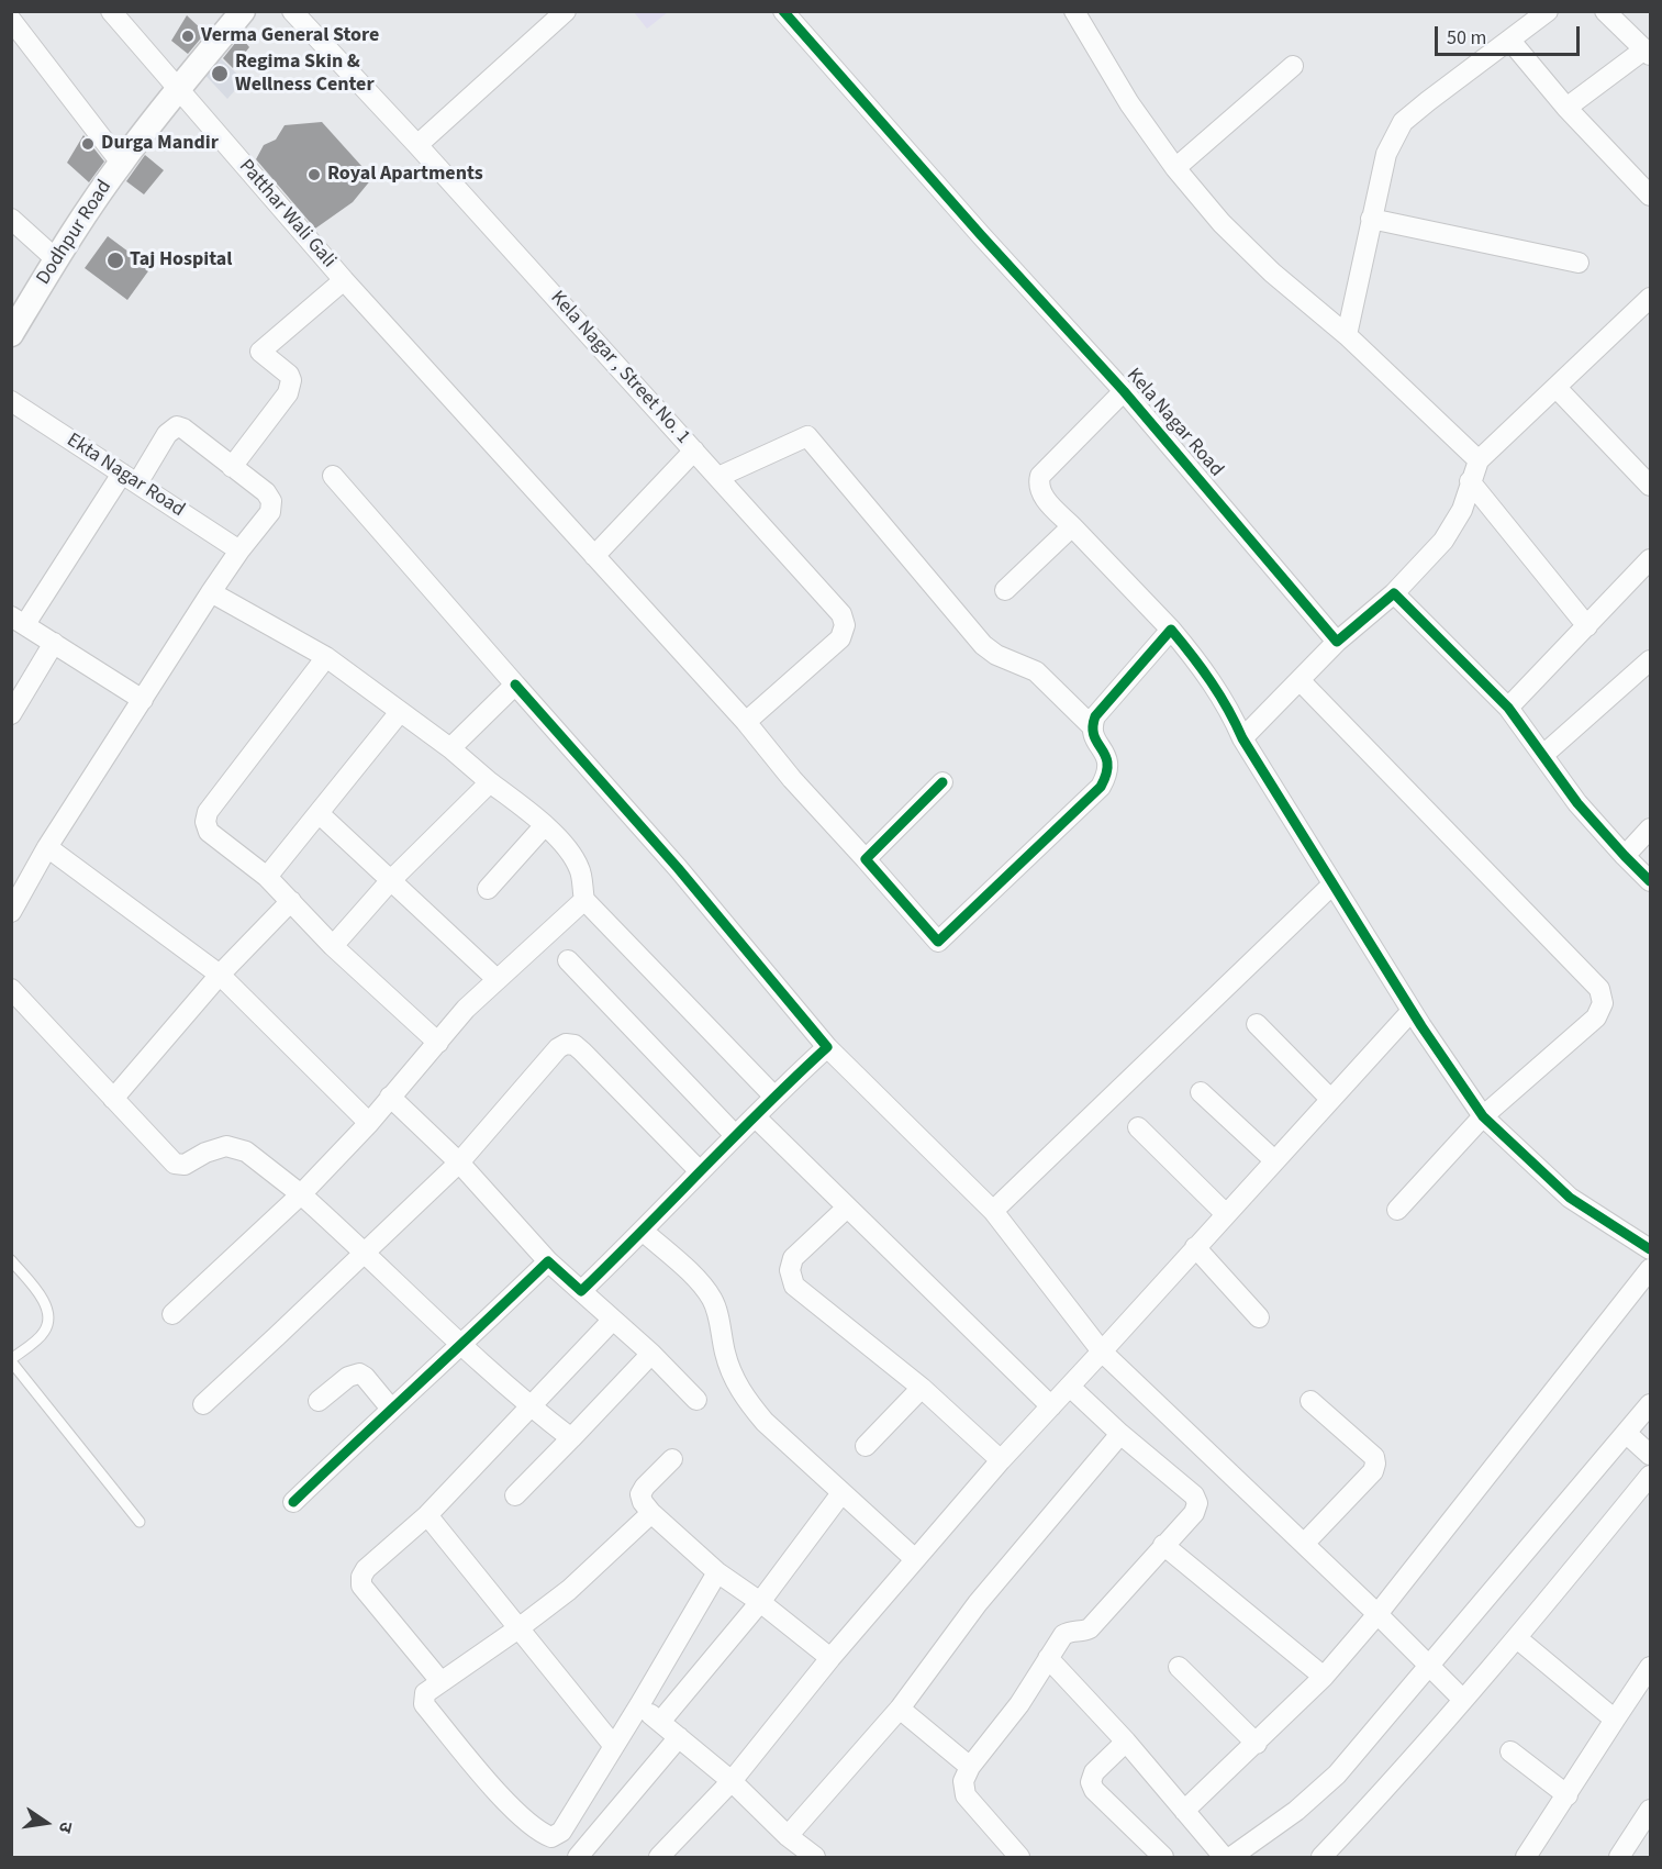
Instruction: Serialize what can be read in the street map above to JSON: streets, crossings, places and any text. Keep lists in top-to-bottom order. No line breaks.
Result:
{"streets":{"street":["Patthar Wali Gali","Dodhpur Road","Kela Nagar , Street No. 1","Kela Nagar Road","Ekta Nagar Road"]},"crossings":[["Patthar Wali Gali","Dodhpur Road"],["Patthar Wali Gali","Kela Nagar , Street No. 1"]],"places":["Verma General Store","Regima Skin & Wellness Center","Durga Mandir","Royal Apartments","Taj Hospital"],"scale_bar":"50 m","north":"right"}
